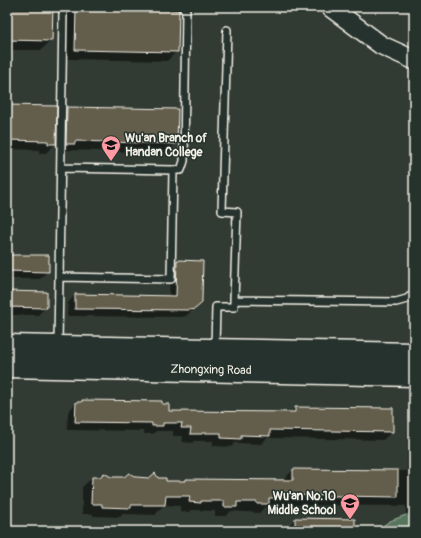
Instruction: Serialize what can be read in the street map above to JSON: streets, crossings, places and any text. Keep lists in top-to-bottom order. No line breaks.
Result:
{"streets":{"main road":["Zhongxing Road"]},"places":{"school or university":["Wu'an Branch of Handan College","Wu'an No.10 Middle School"]}}
